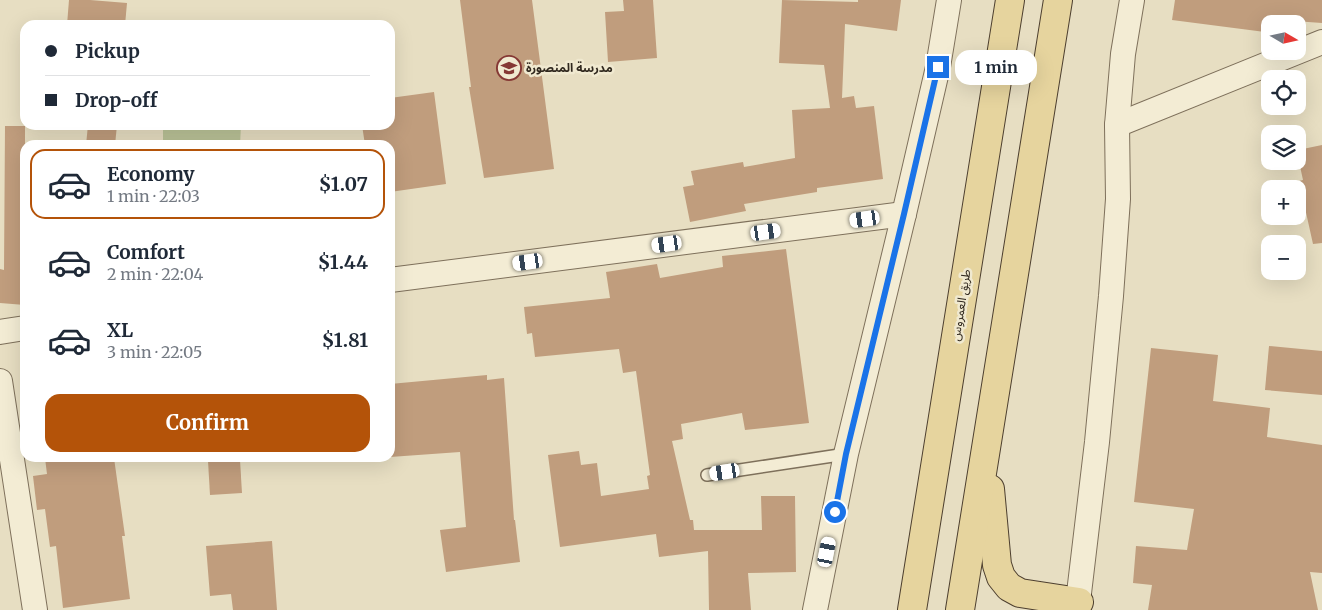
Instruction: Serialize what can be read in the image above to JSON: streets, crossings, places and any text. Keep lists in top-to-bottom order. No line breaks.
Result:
{"streets":{"main road":["طريق العمروس"]},"places":{"school or university":["مدرسة المنصورة"]},"north":"right","page":{"map_buttons":["+","−"],"banner":["Pickup","Drop-off"],"bubble":"1 min","list":[{"name":"Economy","note":"1 min · 22:03","value":"$1.07"},{"name":"Comfort","note":"2 min · 22:04","value":"$1.44"},{"name":"XL","note":"3 min · 22:05","value":"$1.81"}],"buttons":"Confirm"}}
